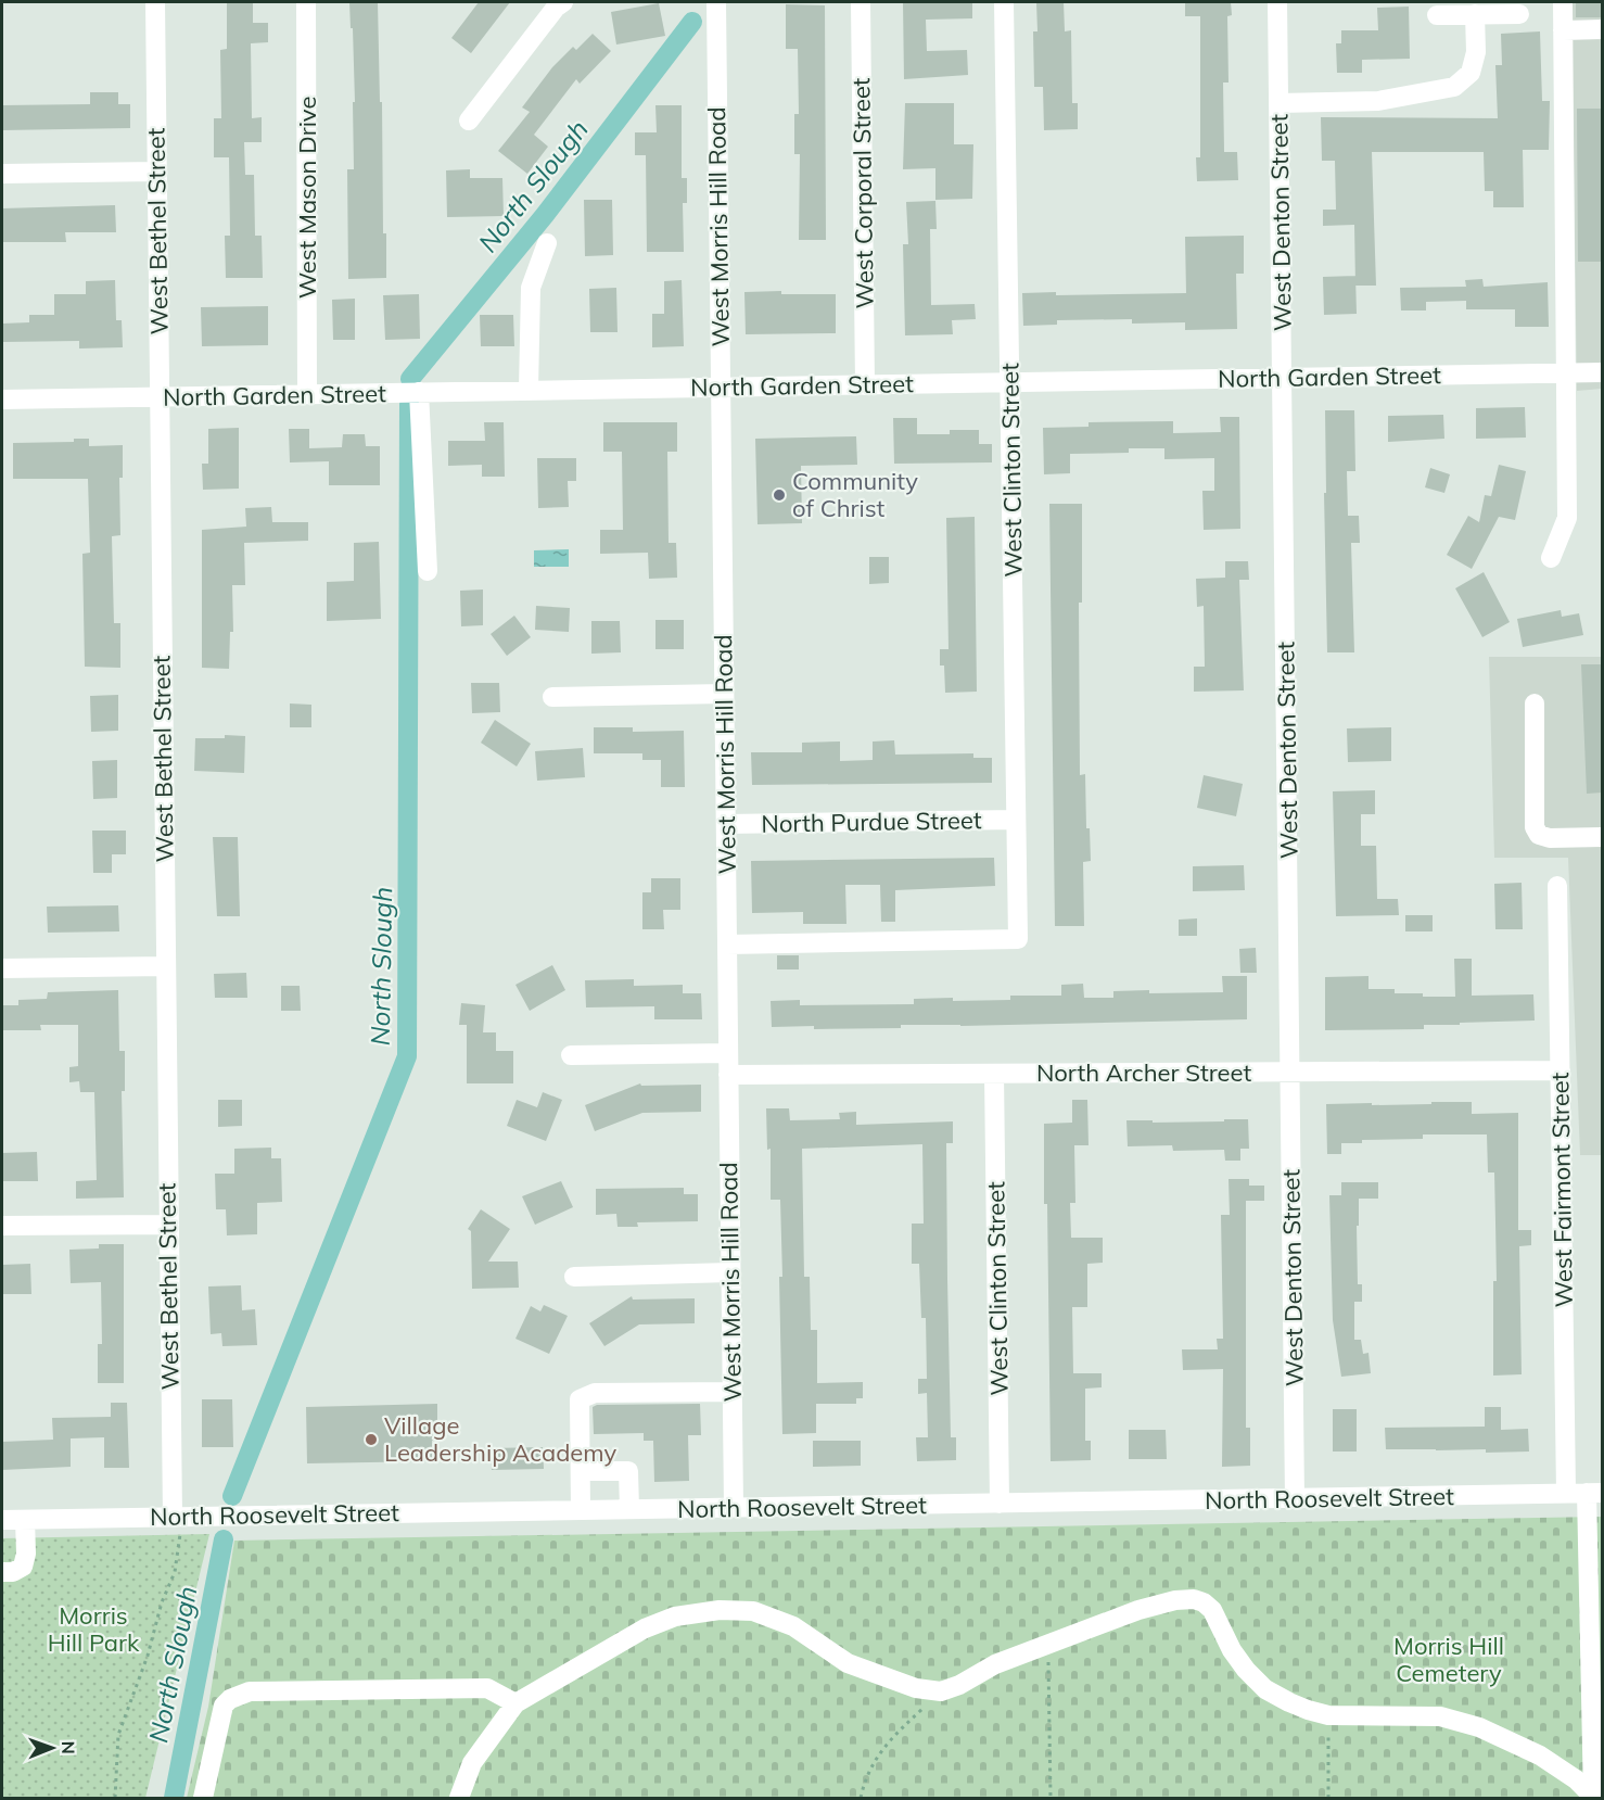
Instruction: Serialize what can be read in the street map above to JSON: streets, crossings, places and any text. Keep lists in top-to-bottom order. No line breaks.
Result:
{"streets":{"street":["West Corporal Street","West Mason Drive","West Denton Street","West Morris Hill Road","West Bethel Street","North Garden Street","West Clinton Street","North Purdue Street","North Archer Street","West Fairmont Street","North Roosevelt Street"]},"crossings":[["West Corporal Street","North Garden Street"],["West Mason Drive","North Garden Street"],["West Denton Street","North Garden Street"],["West Denton Street","North Archer Street"],["West Denton Street","North Roosevelt Street"],["West Morris Hill Road","North Garden Street"],["West Morris Hill Road","West Clinton Street"],["West Morris Hill Road","North Purdue Street"],["West Morris Hill Road","North Archer Street"],["West Morris Hill Road","North Roosevelt Street"],["West Bethel Street","North Garden Street"],["West Bethel Street","North Roosevelt Street"],["North Garden Street","West Clinton Street"],["West Clinton Street","North Purdue Street"],["West Clinton Street","North Archer Street"],["West Clinton Street","North Roosevelt Street"],["North Archer Street","West Fairmont Street"],["West Fairmont Street","North Roosevelt Street"]],"water":["North Slough"],"parks":["Morris Hill Park","Morris Hill Cemetery"],"places":["Community of Christ","Village Leadership Academy"],"north":"right"}
